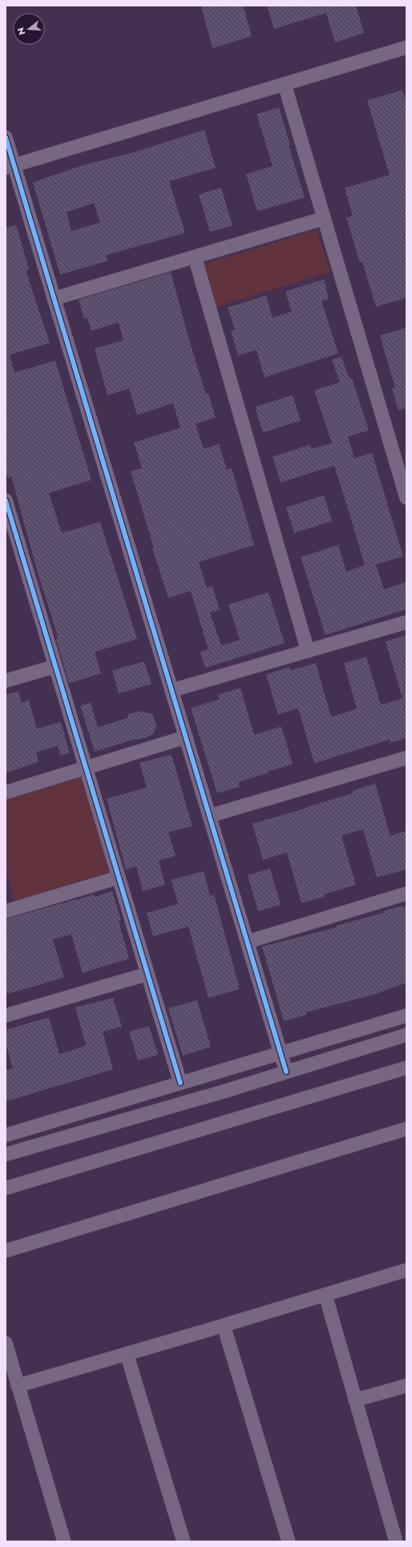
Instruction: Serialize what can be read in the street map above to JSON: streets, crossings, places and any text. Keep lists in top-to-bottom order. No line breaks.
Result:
{"north":"left"}
